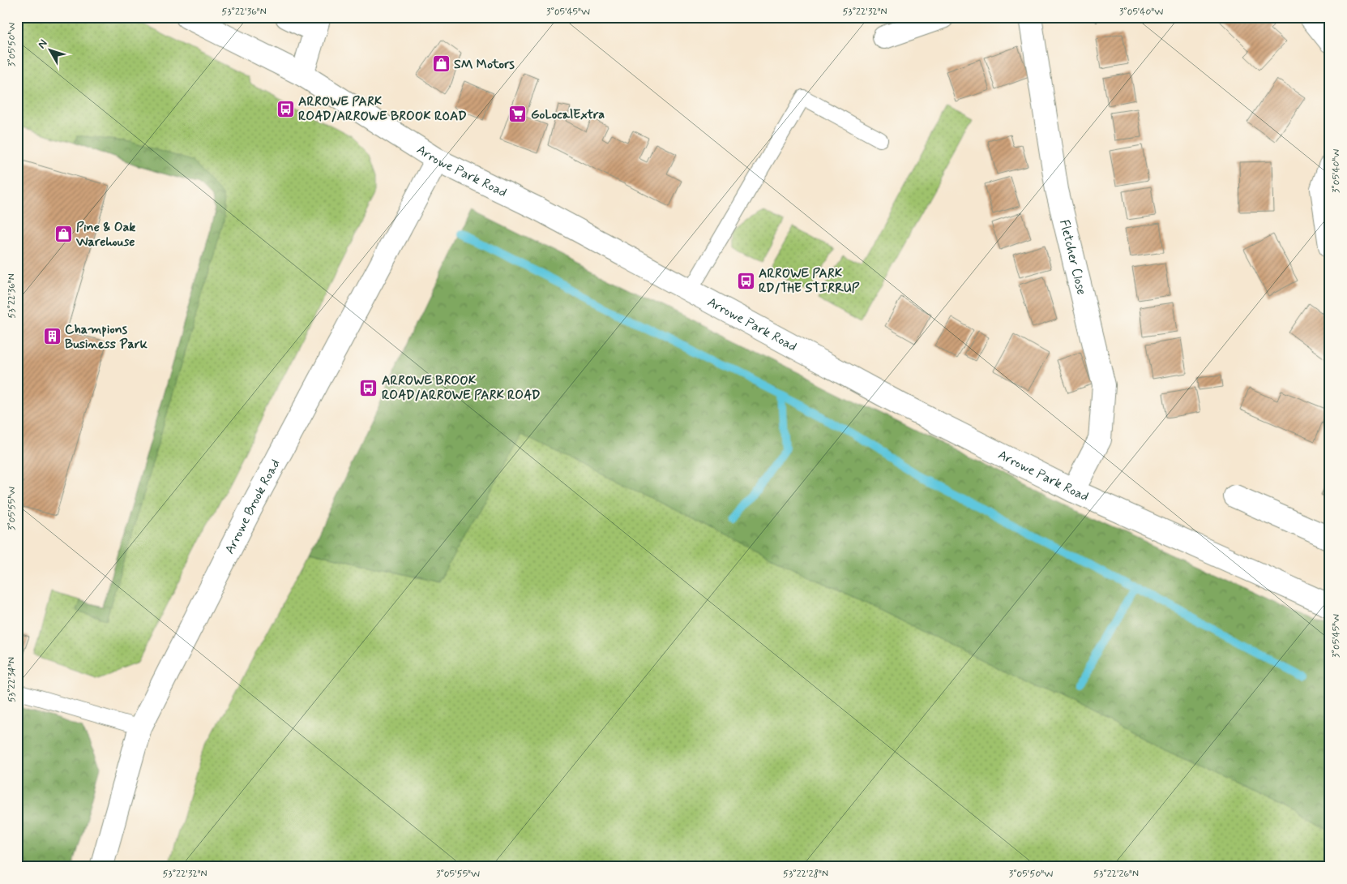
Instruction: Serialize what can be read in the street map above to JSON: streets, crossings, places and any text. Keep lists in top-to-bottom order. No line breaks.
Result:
{"streets":{"street":["Arrowe Park Road","Fletcher Close","Arrowe Brook Road"]},"crossings":[["Arrowe Park Road","Fletcher Close"],["Arrowe Park Road","Arrowe Brook Road"]],"places":{"shop":["SM Motors","Pine & Oak Warehouse"],"bus stop":["ARROWE PARK ROAD/ARROWE BROOK ROAD","ARROWE PARK RD/THE STIRRUP","ARROWE BROOK ROAD/ARROWE PARK ROAD"],"supermarket":["GoLocalExtra"],"building":["Champions Business Park"]},"north":"top left","coordinates":["53°22'36\"N","3°05'45\"W","53°22'32\"N","3°05'40\"W","3°05'50\"W","3°05'55\"W","53°22'34\"N","53°22'28\"N","53°22'26\"N"]}
